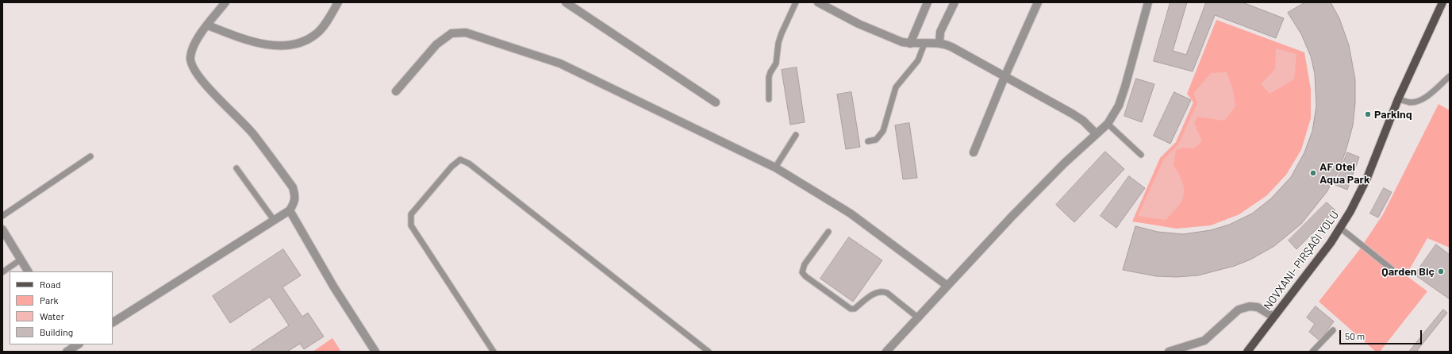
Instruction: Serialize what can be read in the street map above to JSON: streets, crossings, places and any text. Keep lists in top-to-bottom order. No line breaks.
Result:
{"places":["Parkinq","AF Otel Aqua Park","Qarden Biç"],"legend":["Road","Park","Water","Building"],"scale_bar":"50 m"}
